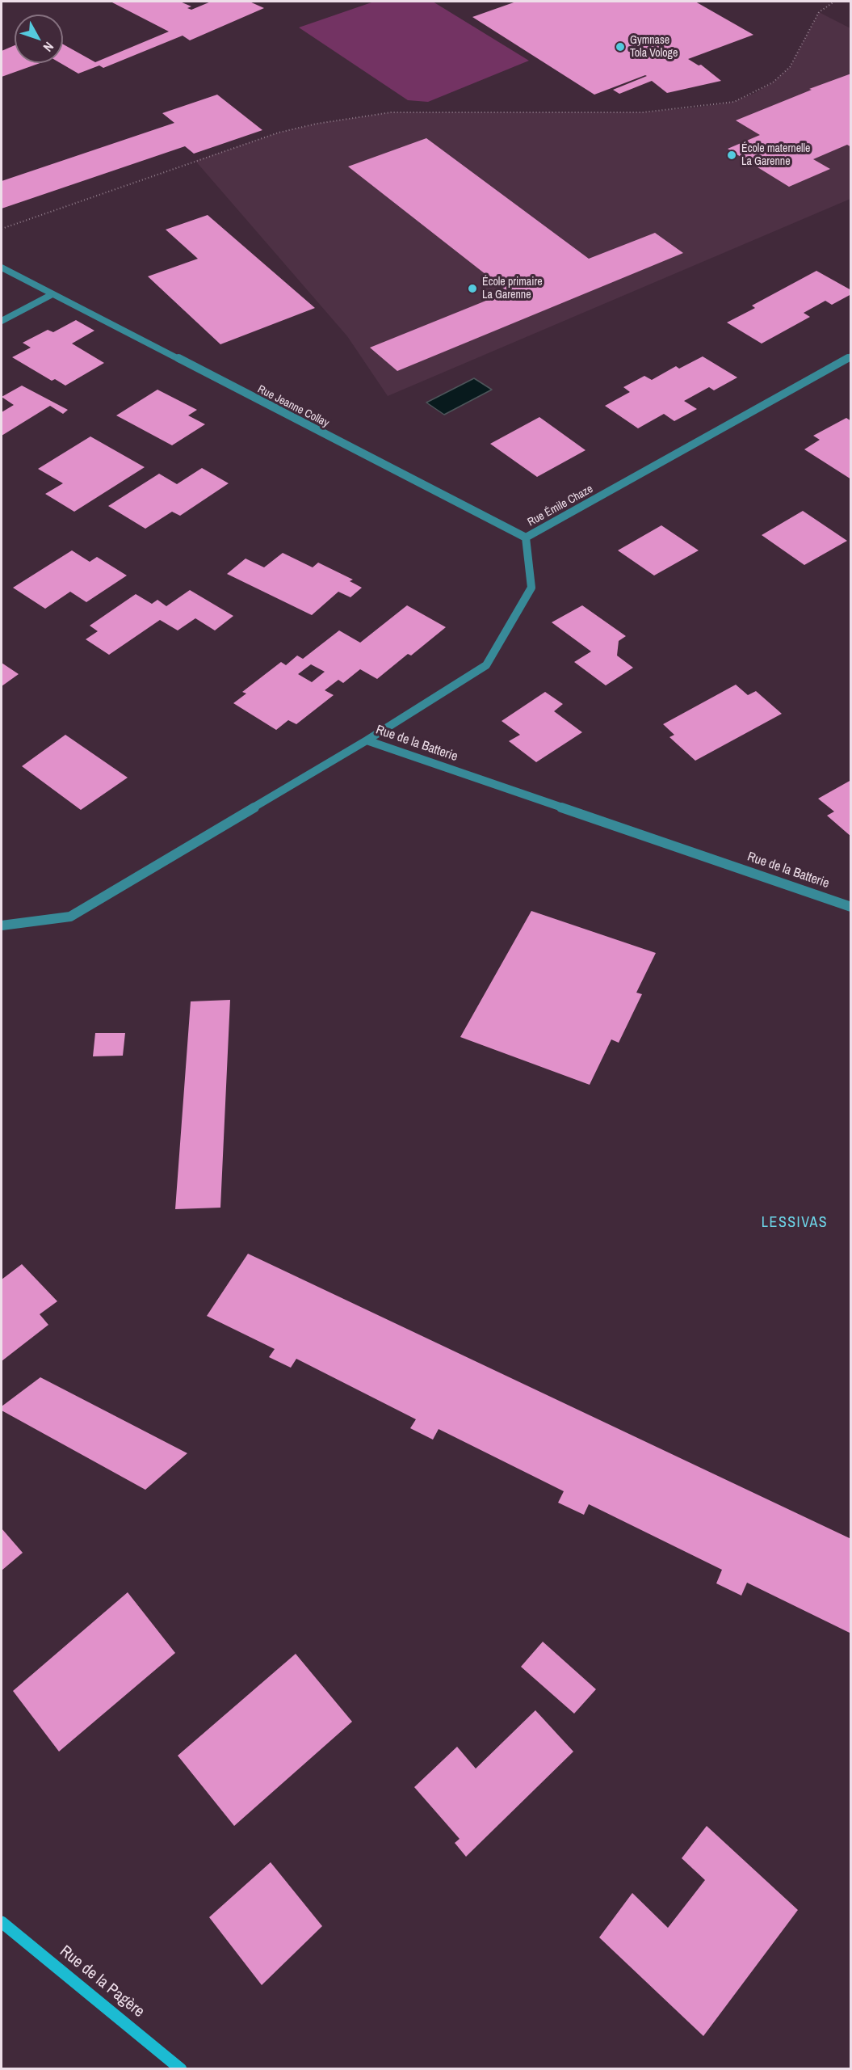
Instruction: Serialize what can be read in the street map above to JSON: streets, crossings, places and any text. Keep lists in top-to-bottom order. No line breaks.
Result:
{"streets":{"street":["Rue Jeanne Collay","Rue Émile Chaze","Rue de la Batterie","Rue de la Pagère"]},"crossings":[["Rue Jeanne Collay","Rue Émile Chaze"],["Rue Émile Chaze","Rue de la Batterie"]],"districts":["LESSIVAS"],"places":["Gymnase Tola Vologe","École maternelle La Garenne","École primaire La Garenne"],"north":"bottom right"}
